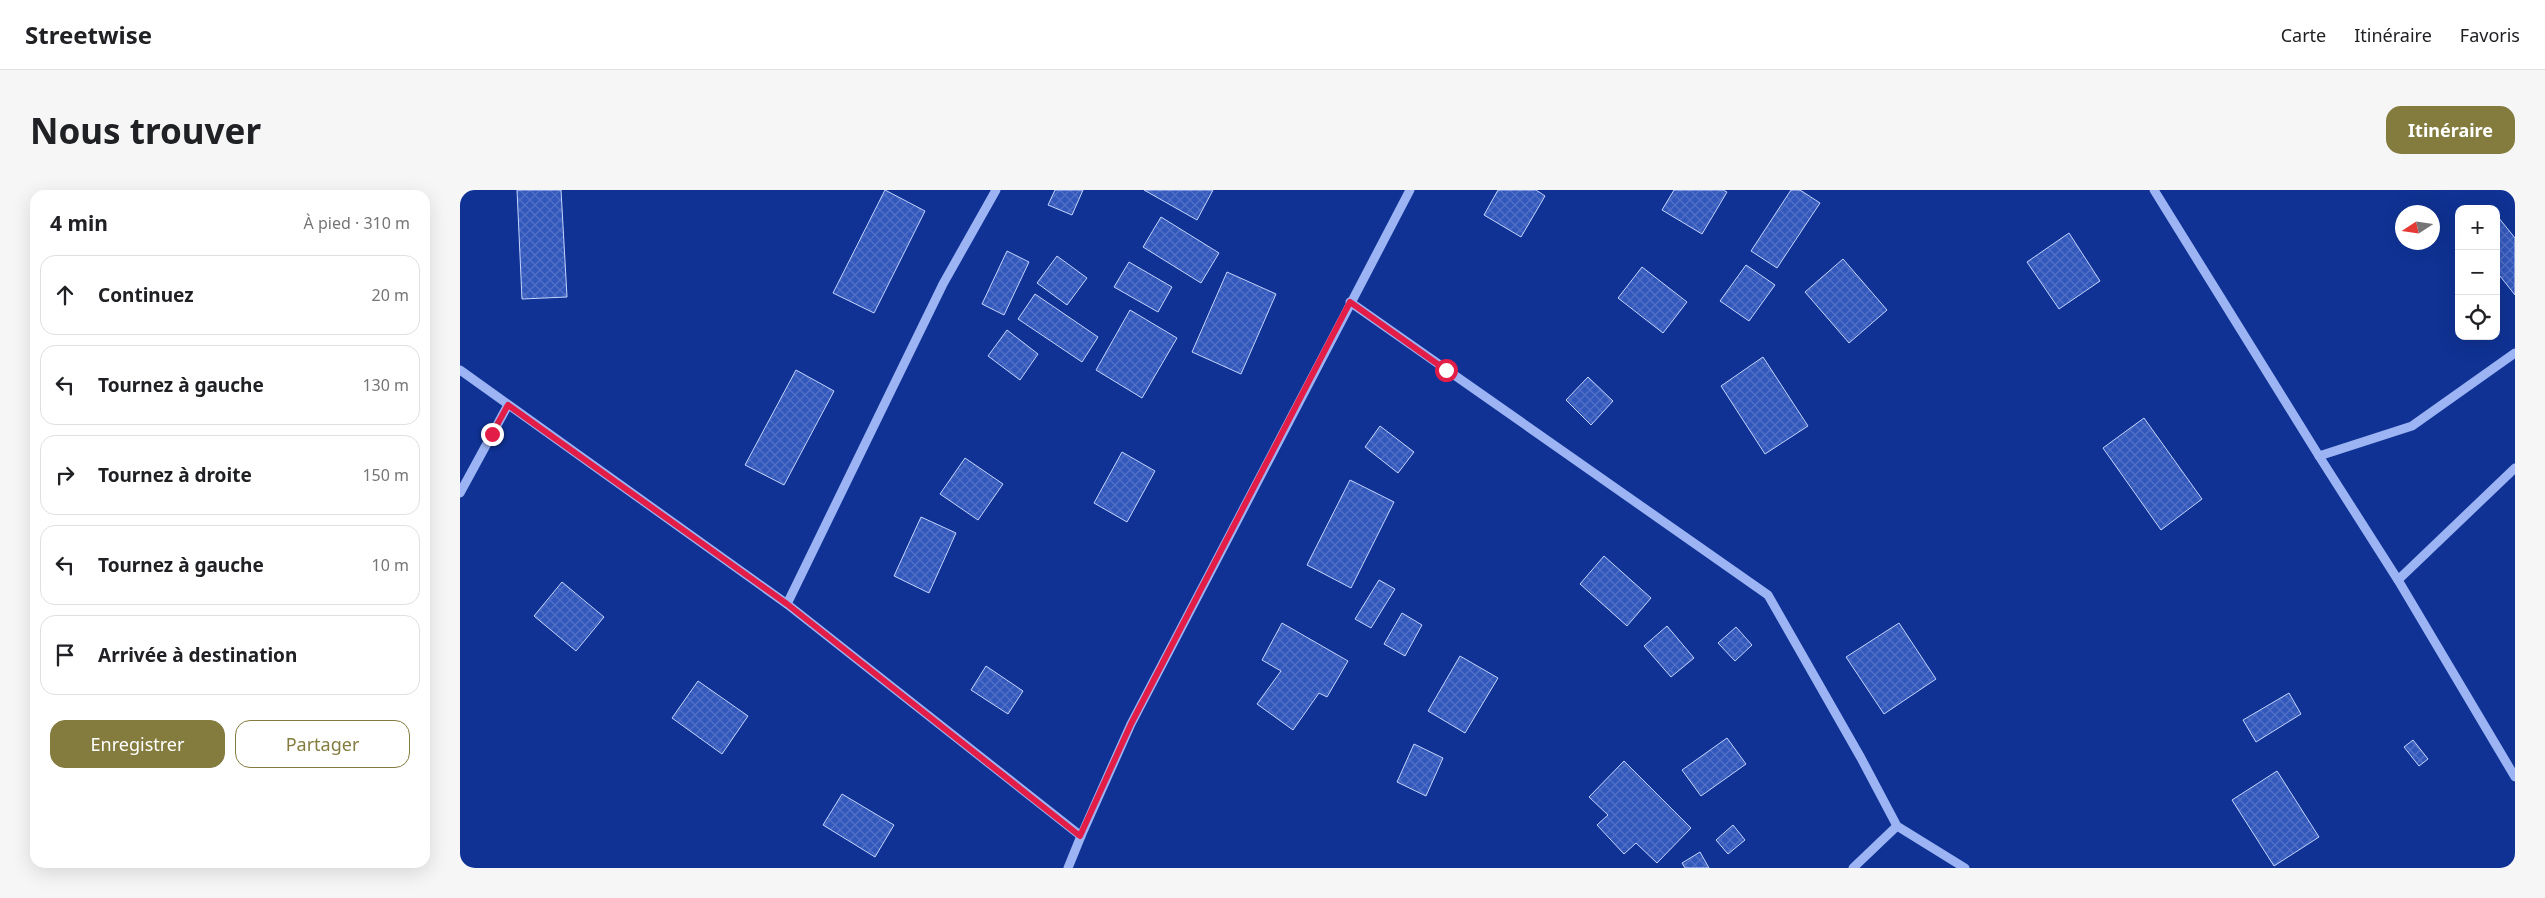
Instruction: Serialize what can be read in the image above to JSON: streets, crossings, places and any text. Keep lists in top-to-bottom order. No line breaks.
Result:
{"north":"left","page":{"header":"Streetwise","nav":["Carte","Itinéraire","Favoris"],"buttons":["Itinéraire",["Enregistrer","Partager"]],"title":"Nous trouver","heading":["4 min","À pied · 310 m"],"map_buttons":["+","−"],"list":[["Continuez","20 m"],["Tournez à gauche","130 m"],["Tournez à droite","150 m"],["Tournez à gauche","10 m"],"Arrivée à destination"]}}
